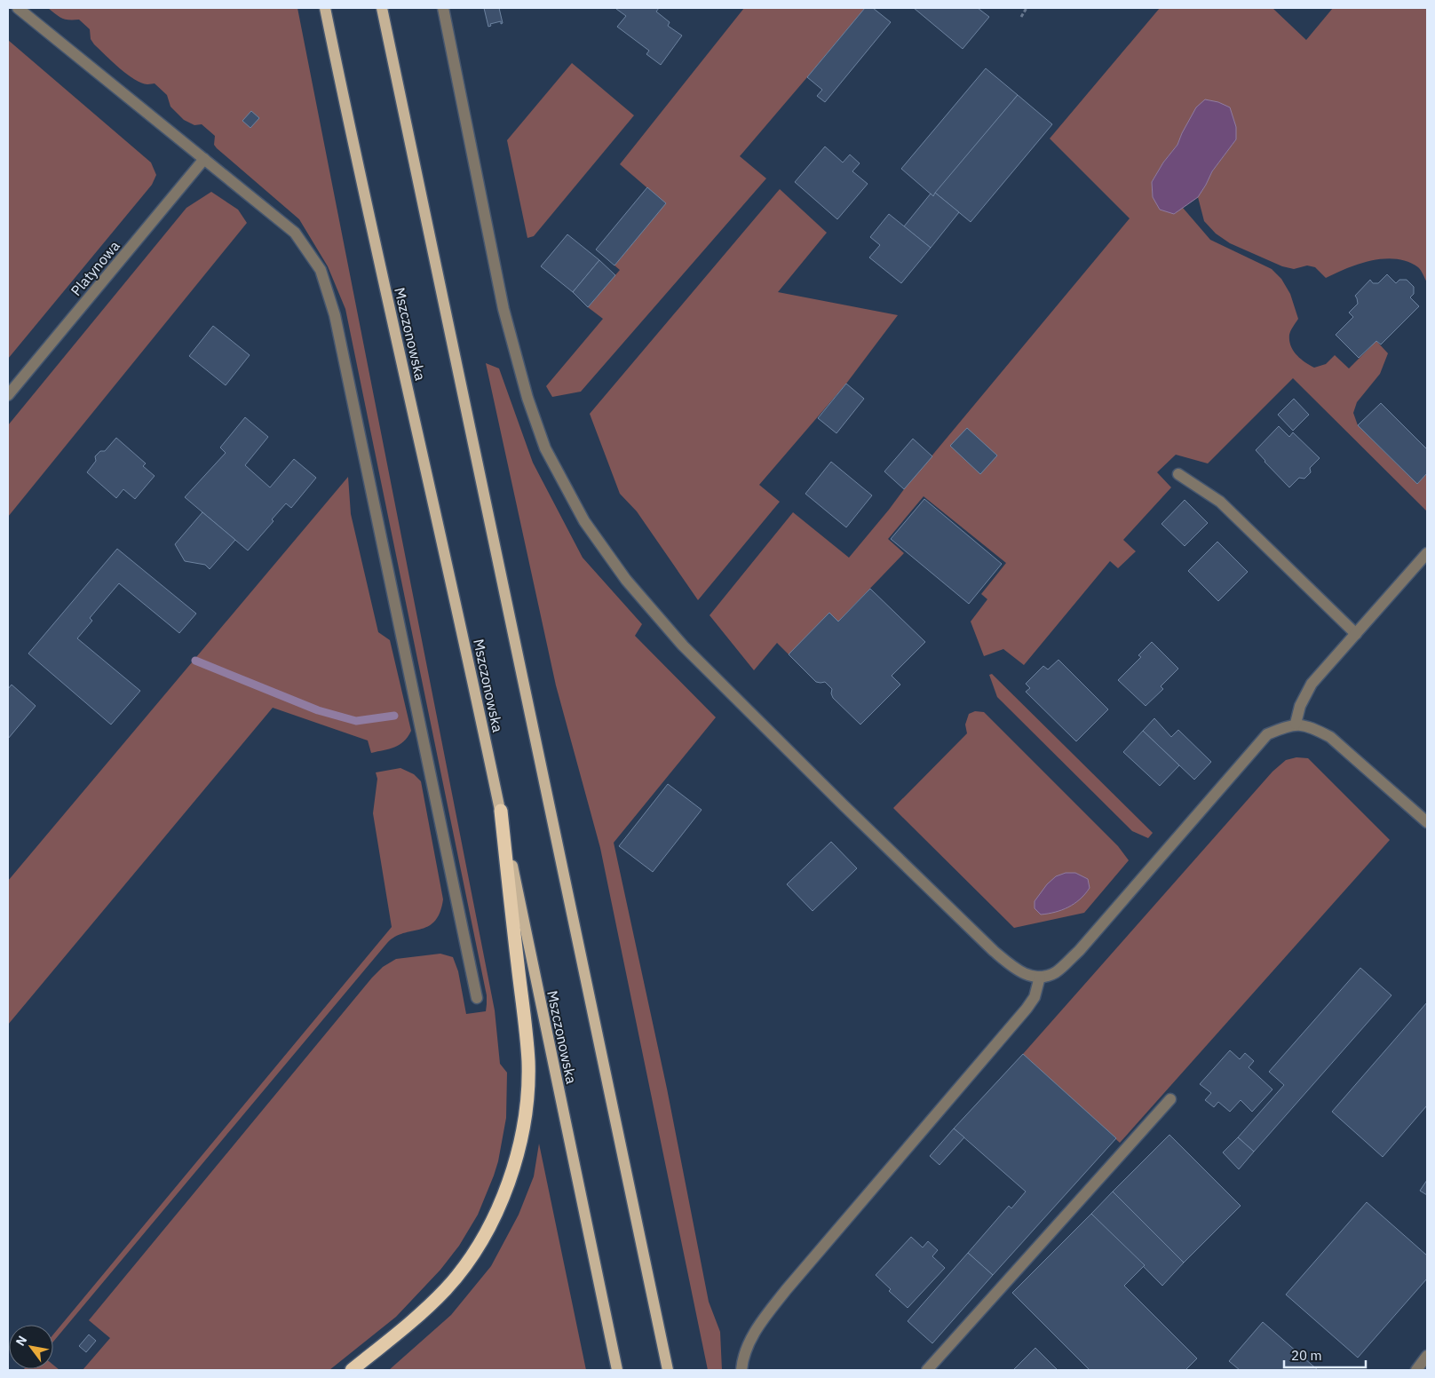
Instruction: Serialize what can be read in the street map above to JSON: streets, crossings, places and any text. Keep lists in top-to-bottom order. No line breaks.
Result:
{"streets":{"main road":["Mszczonowska"],"street":["Platynowa"]},"scale_bar":"20 m","north":"top left"}
